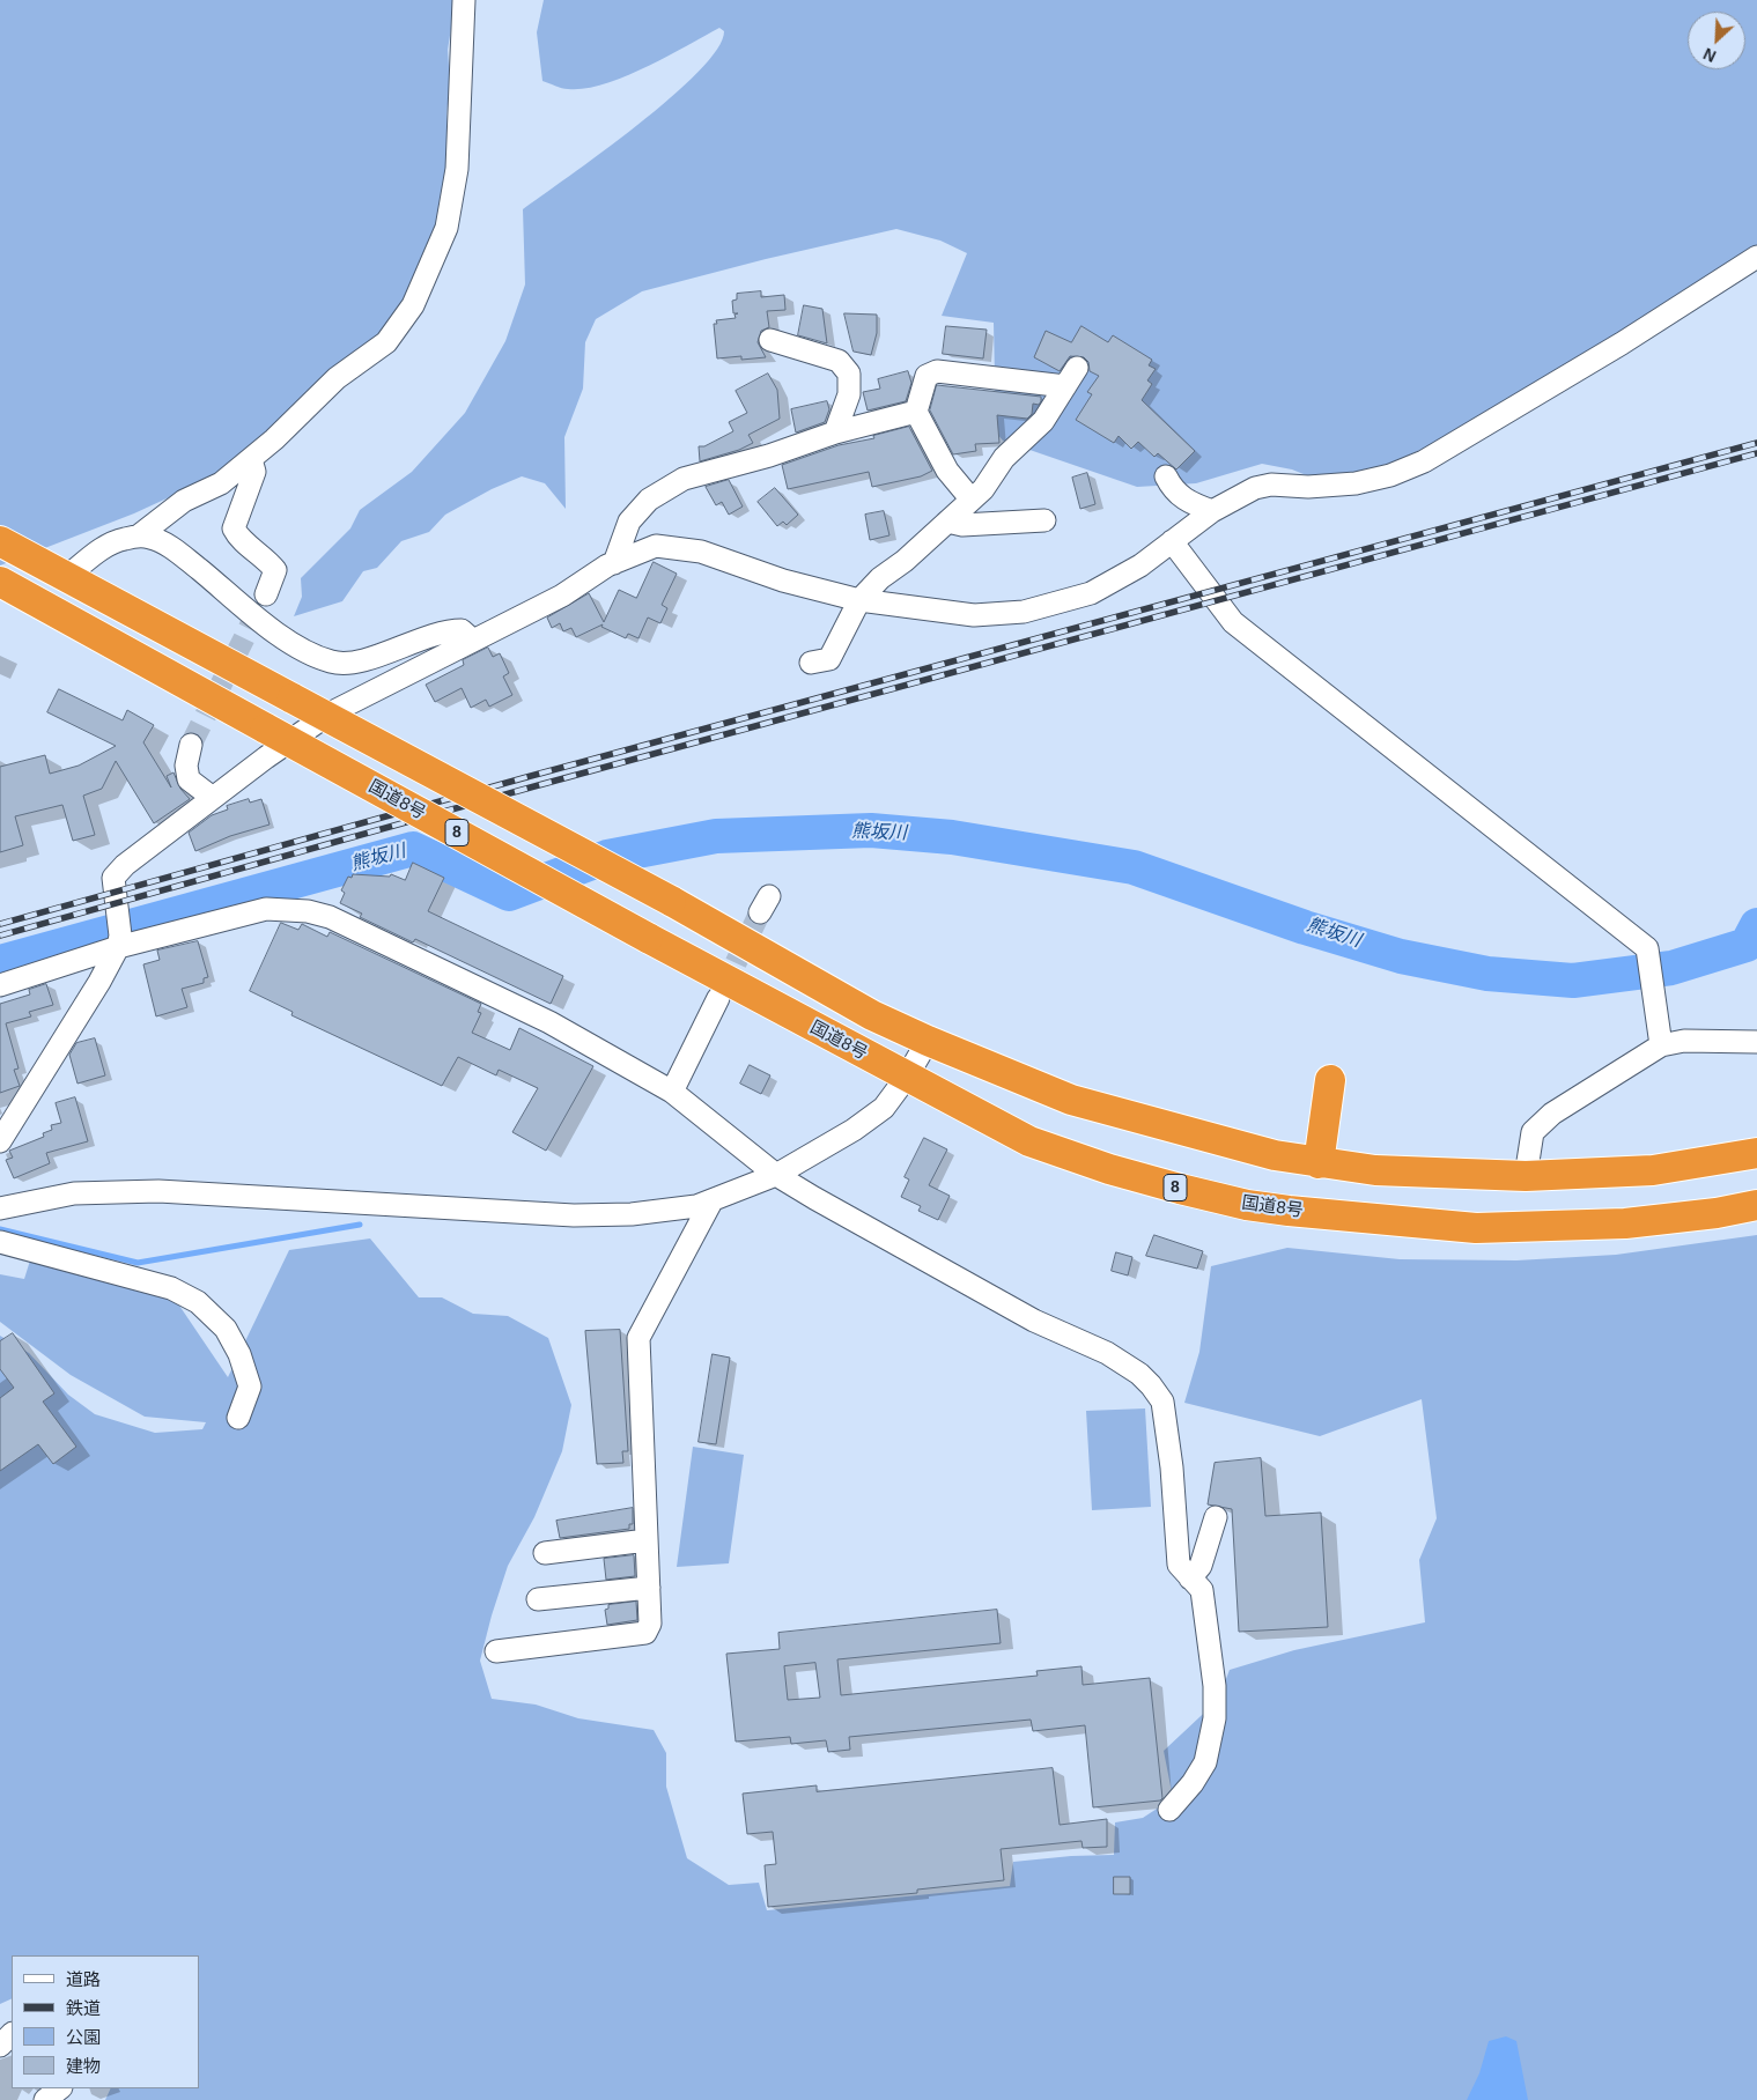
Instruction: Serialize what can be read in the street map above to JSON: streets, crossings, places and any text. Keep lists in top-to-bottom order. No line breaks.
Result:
{"streets":{"highway":["国道8号","8"]},"water":["熊坂川"],"legend":["道路","鉄道","公園","建物"],"north":"bottom left"}
